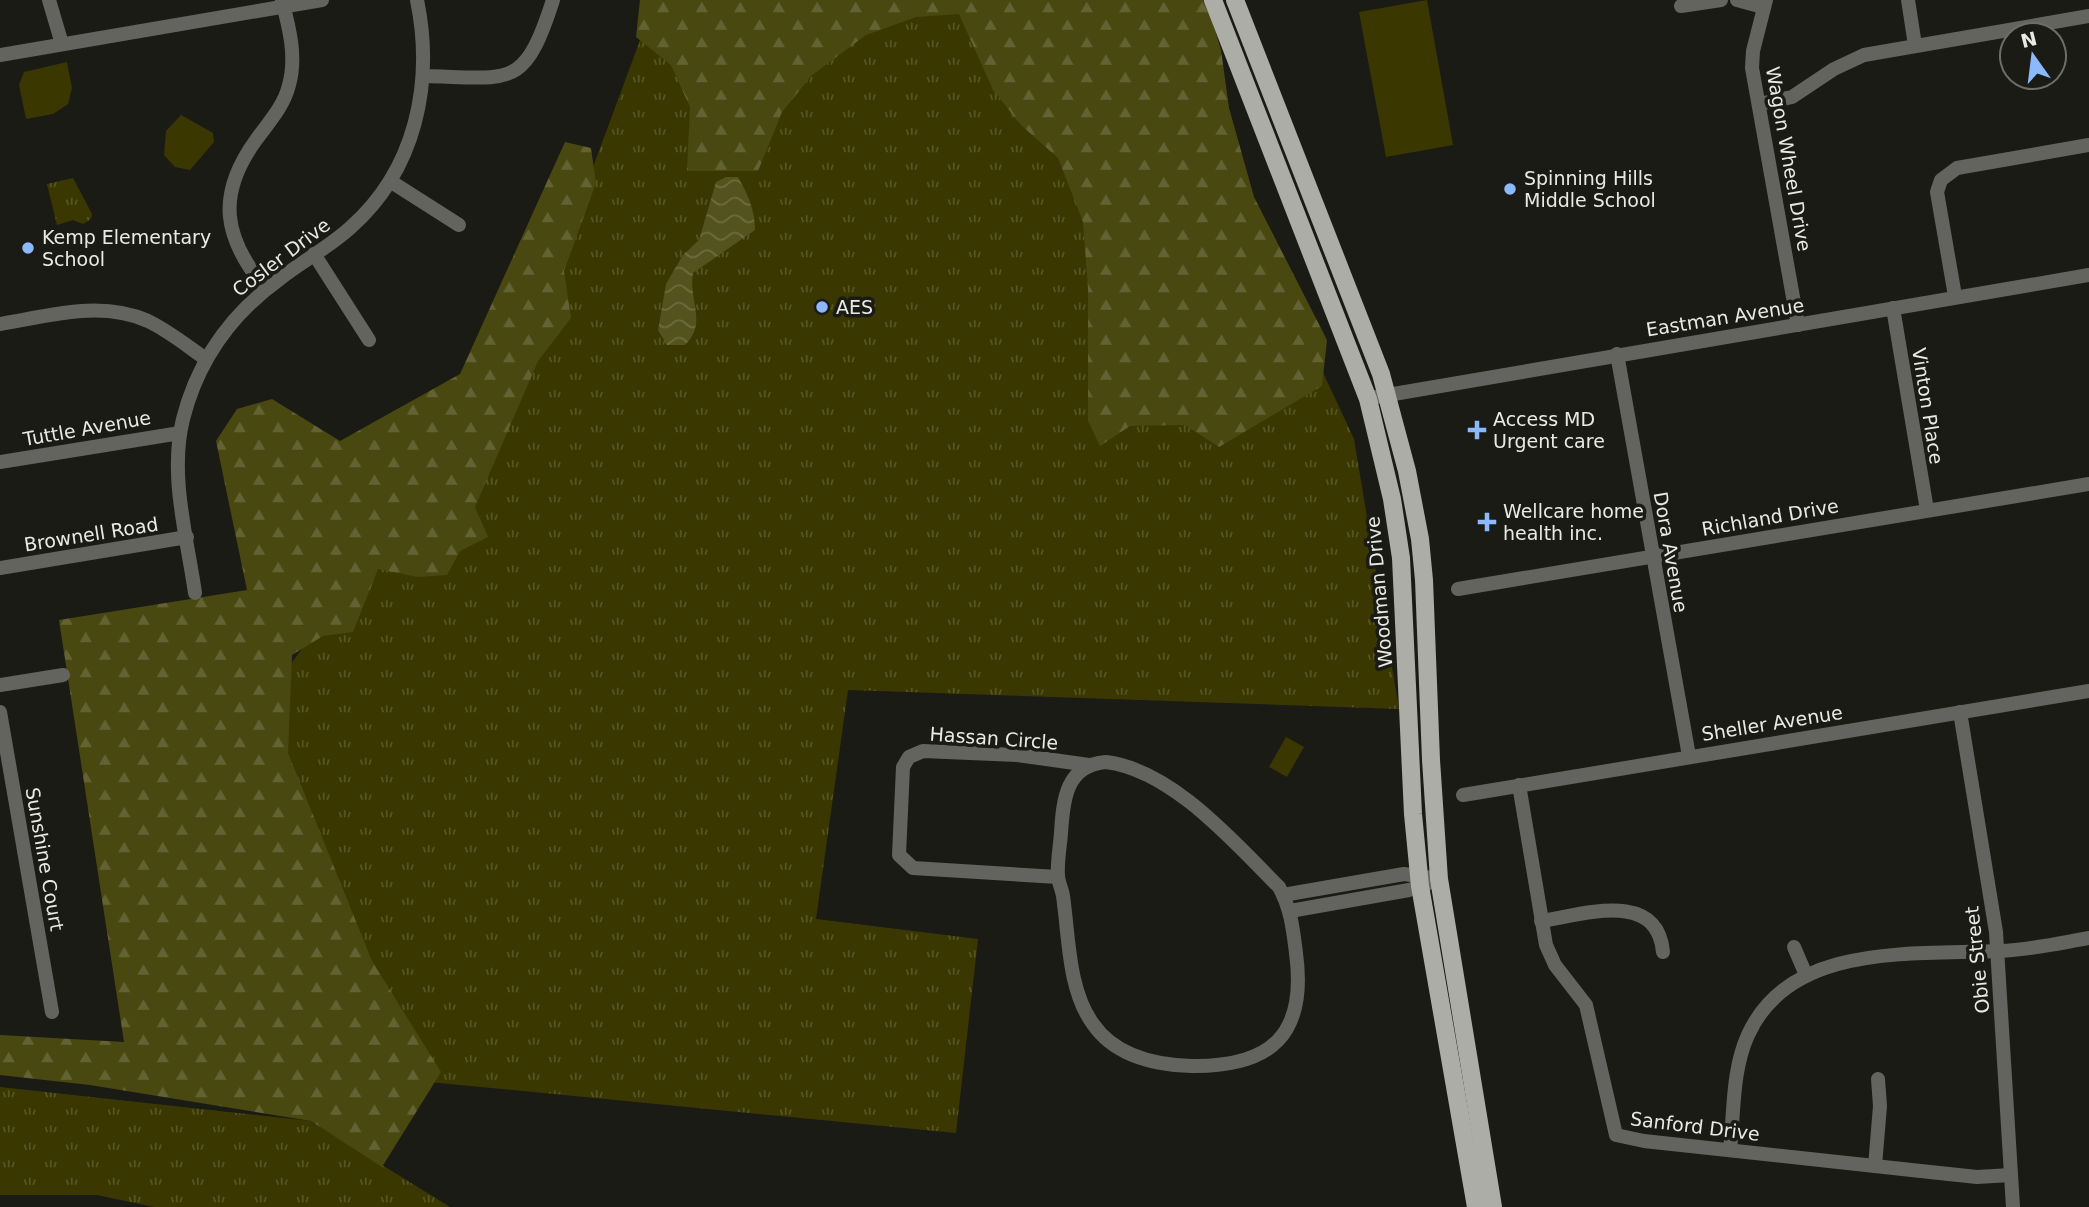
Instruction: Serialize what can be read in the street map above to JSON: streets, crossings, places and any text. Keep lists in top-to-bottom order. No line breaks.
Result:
{"streets":{"main road":["Woodman Drive"],"street":["Wagon Wheel Drive","Cosler Drive","Eastman Avenue","Vinton Place","Tuttle Avenue","Richland Drive","Brownell Road","Dora Avenue","Sheller Avenue","Hassan Circle","Sunshine Court","Obie Street","Sanford Drive"]},"crossings":[["Wagon Wheel Drive","Eastman Avenue"],["Cosler Drive","Tuttle Avenue"],["Cosler Drive","Brownell Road"],["Eastman Avenue","Vinton Place"],["Eastman Avenue","Dora Avenue"],["Eastman Avenue","Woodman Drive"],["Vinton Place","Richland Drive"],["Richland Drive","Dora Avenue"],["Dora Avenue","Sheller Avenue"],["Sheller Avenue","Obie Street"],["Sheller Avenue","Sanford Drive"],["Obie Street","Sanford Drive"]],"places":{"other":["Spinning Hills Middle School","Kemp Elementary School","AES"],"health":["Access MD Urgent care","Wellcare home health inc."]},"north":"top"}
